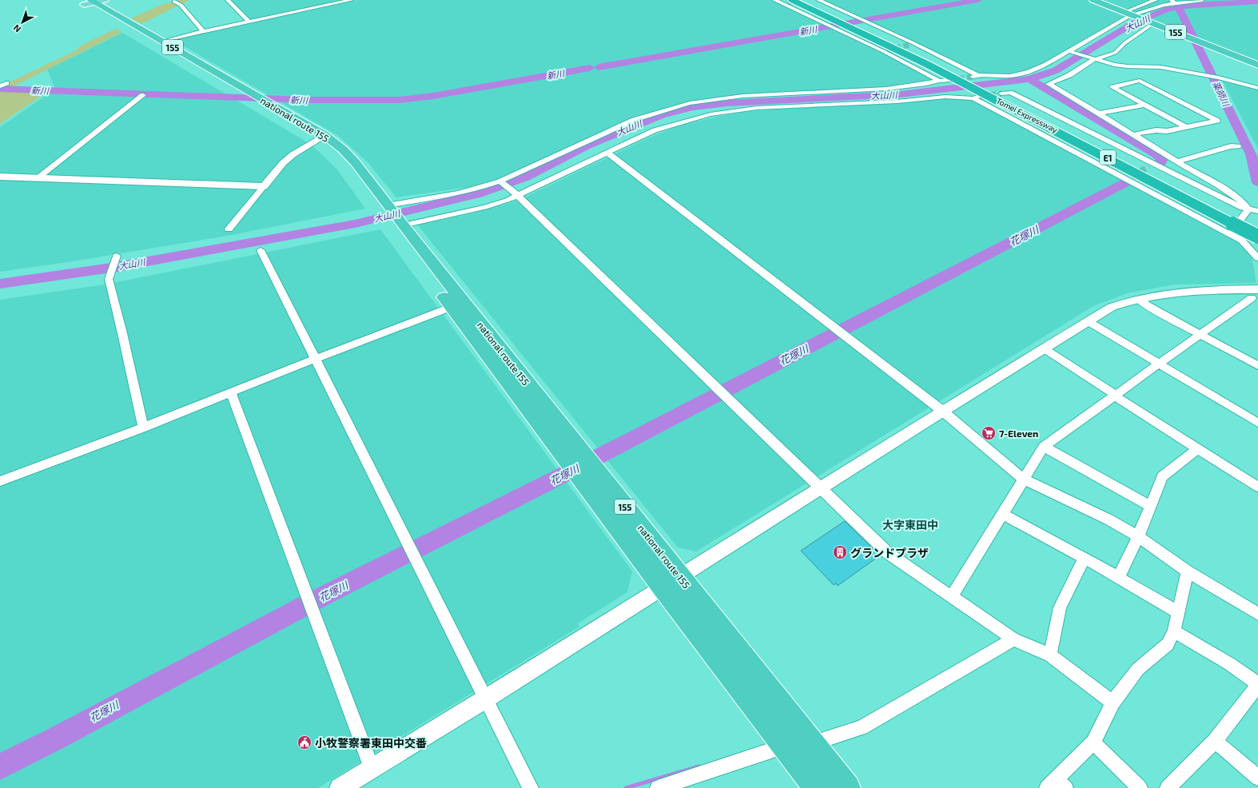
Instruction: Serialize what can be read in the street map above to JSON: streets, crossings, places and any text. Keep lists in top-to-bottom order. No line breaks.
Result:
{"streets":{"highway":["155","Tomei Expressway","national route 155","E1"]},"districts":["大字東田中"],"water":["大山川","新川","薬師川","花塚川"],"places":{"supermarket":["7-Eleven"],"building":["グランドプラザ"],"public building":["小牧警察署東田中交番"]},"north":"bottom left"}
